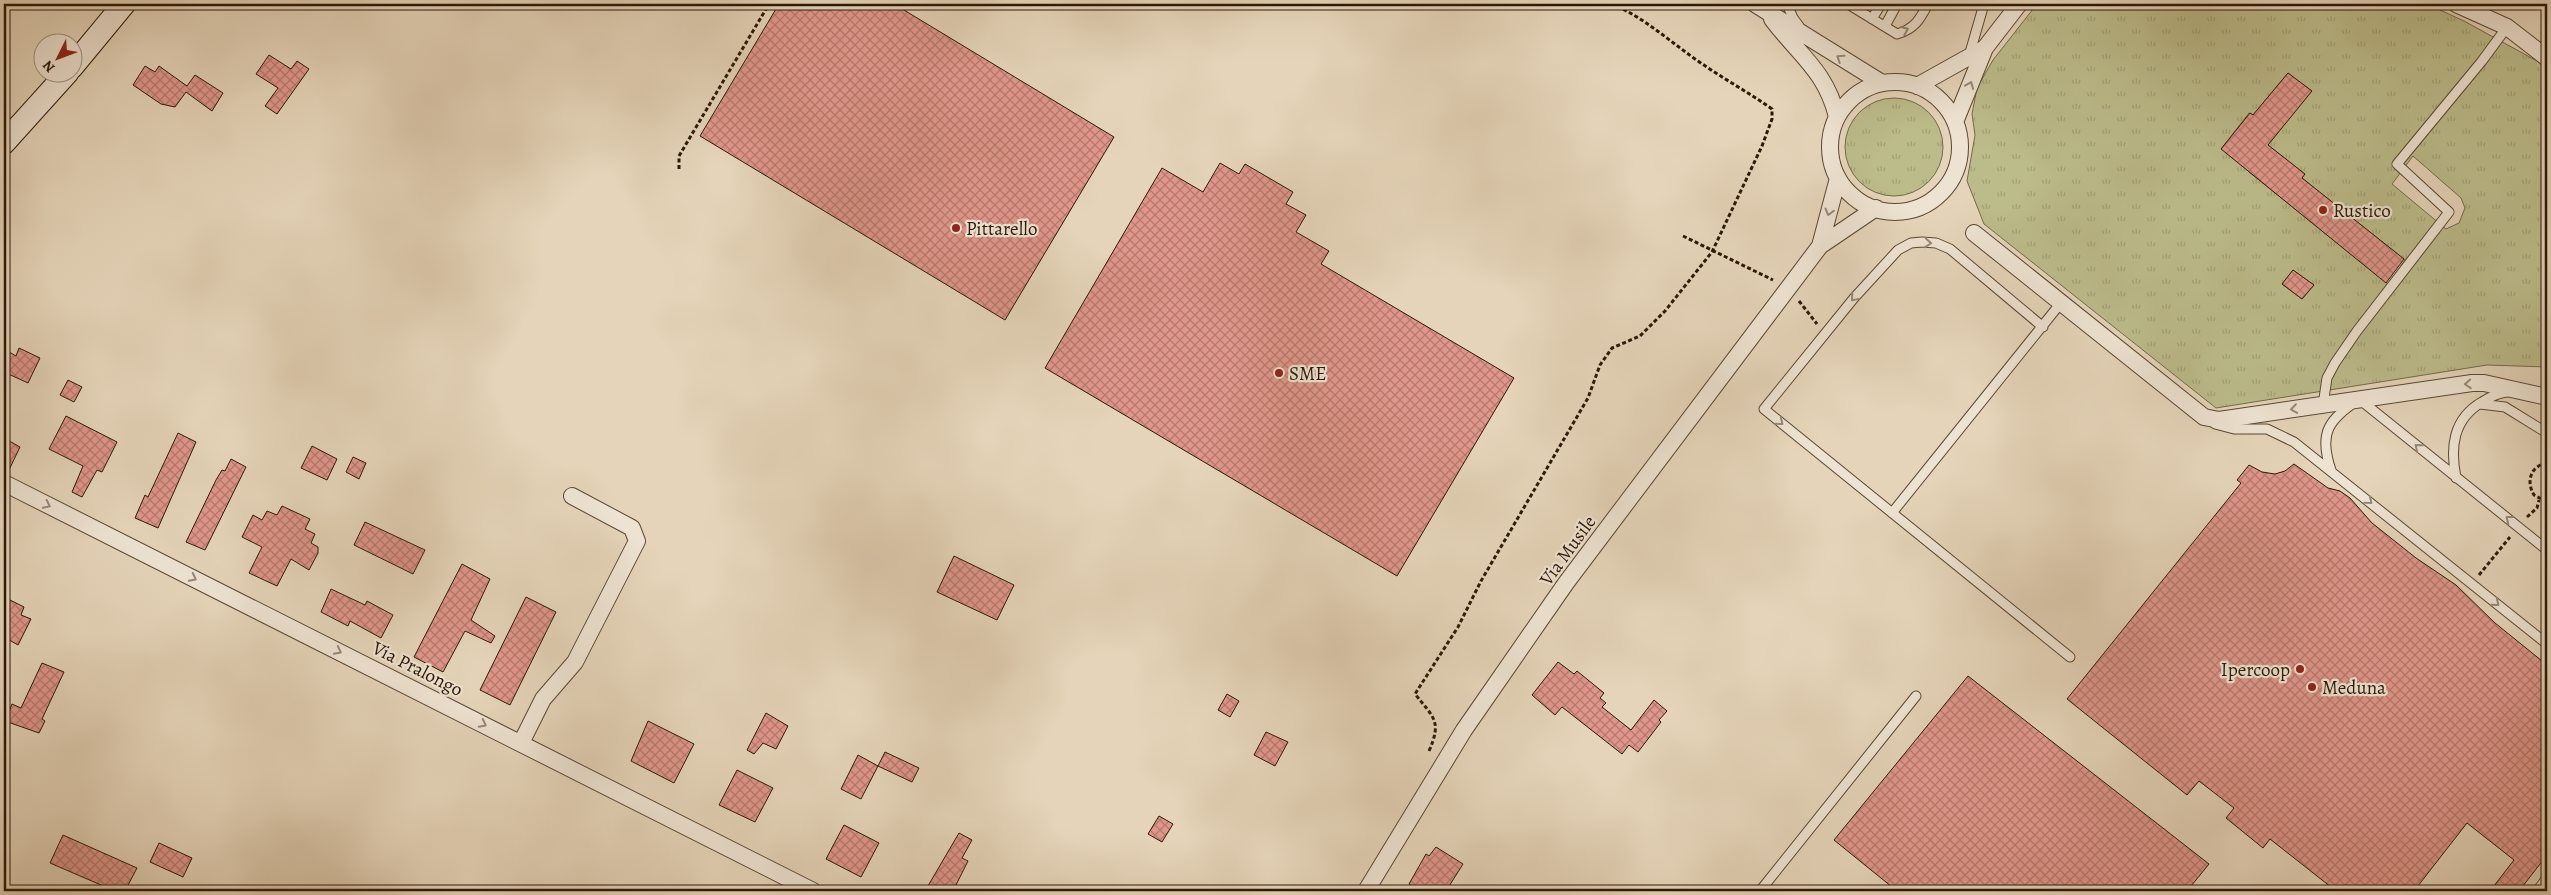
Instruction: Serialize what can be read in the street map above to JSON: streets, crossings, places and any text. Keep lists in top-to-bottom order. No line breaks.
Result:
{"streets":{"street":["Via Musile","Via Pralongo"]},"one_way":["Via Pralongo"],"places":["Rustico","Pittarello","SME","Ipercoop","Meduna"],"north":"bottom left"}
